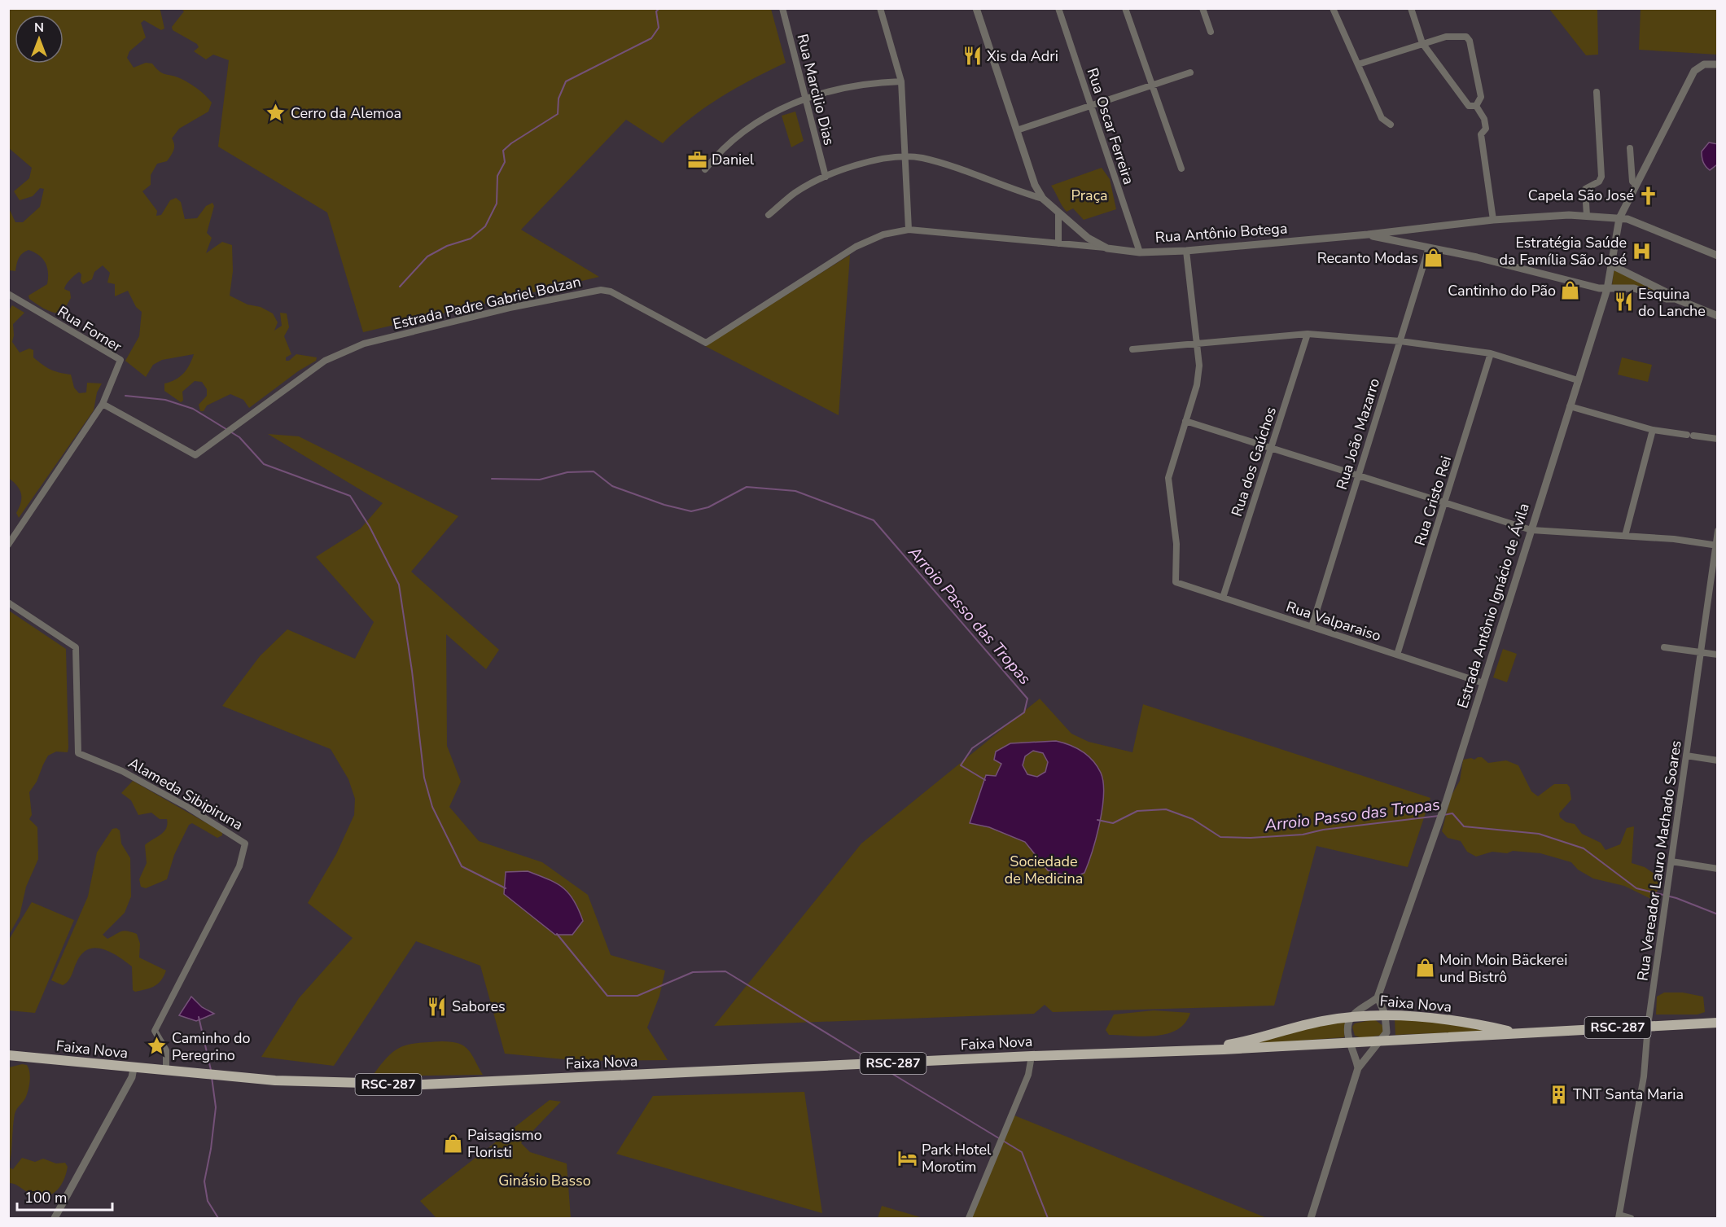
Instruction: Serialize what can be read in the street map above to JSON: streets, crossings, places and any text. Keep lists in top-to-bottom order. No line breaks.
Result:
{"streets":{"highway":["Faixa Nova","RSC-287"],"street":["Rua Marcilio Dias","Rua Oscar Ferreira","Rua Antônio Botega","Estrada Padre Gabriel Bolzan","Rua Forner","Rua João Mazarro","Rua dos Gaúchos","Rua Cristo Rei","Estrada Antônio Ignácio de Ávila","Rua Valparaiso","Alameda Sibipiruna","Rua Vereador Lauro Machado Soares"]},"crossings":[["Rua Oscar Ferreira","Rua Antônio Botega"],["Rua Antônio Botega","Estrada Padre Gabriel Bolzan"],["Rua Antônio Botega","Estrada Antônio Ignácio de Ávila"],["Estrada Padre Gabriel Bolzan","Rua Forner"],["Rua João Mazarro","Rua Valparaiso"],["Rua dos Gaúchos","Rua Valparaiso"],["Rua Cristo Rei","Rua Valparaiso"],["Estrada Antônio Ignácio de Ávila","Rua Valparaiso"],["Alameda Sibipiruna","Faixa Nova"],["Rua Vereador Lauro Machado Soares","Faixa Nova"]],"water":["Arroio Passo das Tropas"],"parks":["Praça","Sociedade de Medicina","Ginásio Basso"],"places":{"restaurant":["Xis da Adri","Esquina do Lanche","Sabores"],"place":["Cerro da Alemoa","Caminho do Peregrino"],"office":["Daniel"],"church":["Capela São José"],"hospital":["Estratégia Saúde da Família São José"],"shop":["Recanto Modas","Cantinho do Pão","Moin Moin Bäckerei und Bistrô","Paisagismo Floristi"],"building":["TNT Santa Maria"],"hotel":["Park Hotel Morotim"]},"scale_bar":"100 m","north":"top"}
